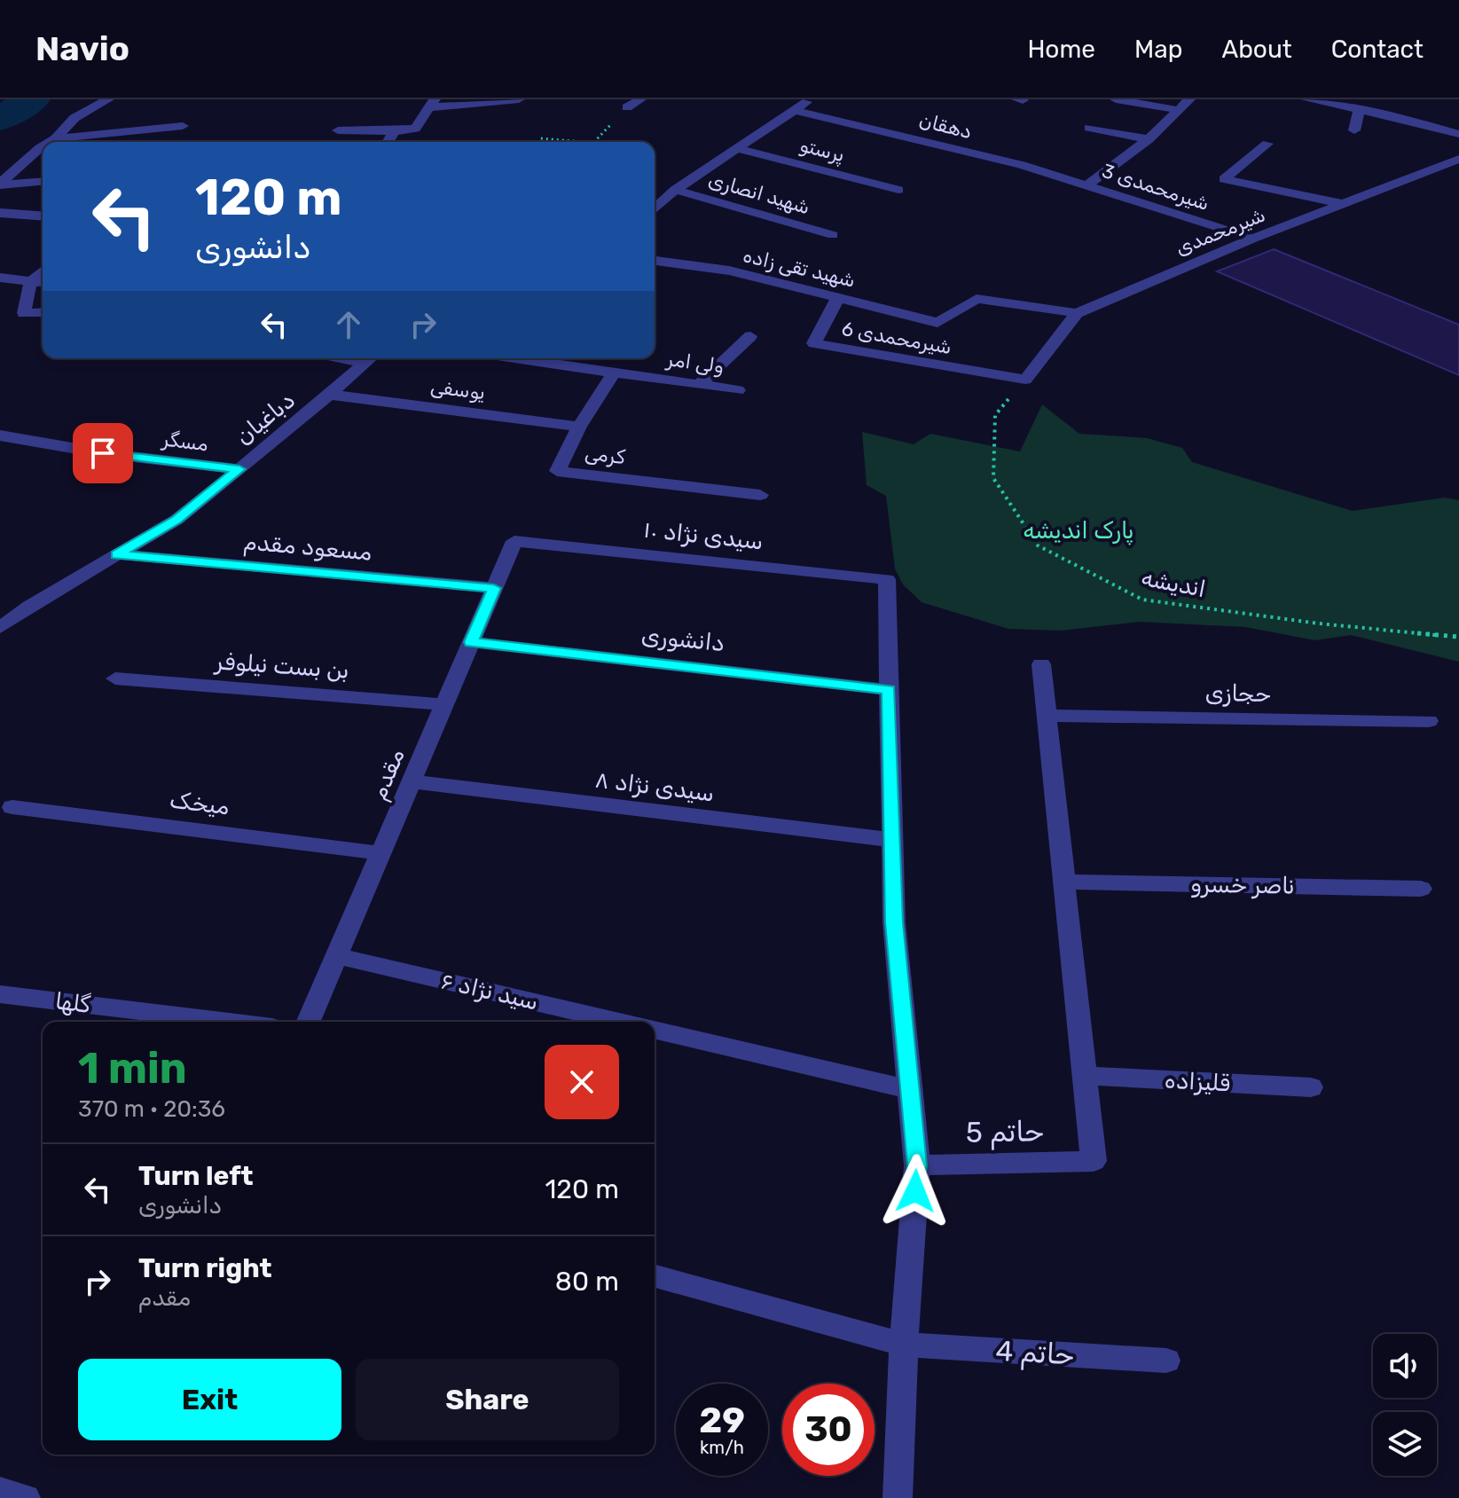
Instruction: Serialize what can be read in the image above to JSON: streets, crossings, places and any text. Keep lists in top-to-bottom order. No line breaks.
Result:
{"streets":{"street":["دهقان","پرستو","شیرمحمدی 3","شهید انصاری","شیرمحمدی","شهید تقی زاده","شیرمحمدی 6","ولی امر","یوسفی","دباغیان","مسگر","کرمی","سیدی نژاد ۱۰","مسعود مقدم","دانشوری","بن بست نیلوفر","حجازی","مقدم","سیدی نژاد ۸","میخک","ناصر خسرو","سید نژاد ۶","گلها","قلیزاده","حاتم 5","حاتم 4"],"path":["اندیشه"]},"crossings":[["دهقان","شیرمحمدی 3"],["شیرمحمدی 3","شیرمحمدی"],["شیرمحمدی","شهید تقی زاده"],["شیرمحمدی","شیرمحمدی 6"],["شیرمحمدی","اندیشه"],["شهید تقی زاده","شیرمحمدی 6"],["شیرمحمدی 6","اندیشه"],["ولی امر","کرمی"],["یوسفی","دباغیان"],["یوسفی","کرمی"],["دباغیان","مسگر"],["دباغیان","مسعود مقدم"],["سیدی نژاد ۱۰","دانشوری"],["سیدی نژاد ۱۰","مقدم"],["مسعود مقدم","مقدم"],["دانشوری","مقدم"],["بن بست نیلوفر","مقدم"],["مقدم","سیدی نژاد ۸"],["مقدم","میخک"],["مقدم","سید نژاد ۶"],["قلیزاده","حاتم 5"]],"parks":["پارک اندیشه"],"page":{"header":"Navio","nav":["Home","Map","About","Contact"],"turn":["120 m","دانشوری"],"heading":["1 min","370 m · 20:36"],"list":[{"name":"Turn left","note":"دانشوری","value":"120 m"},{"name":"Turn right","note":"مقدم","value":"80 m"}],"buttons":["Exit","Share"],"speed":"29 km/h","limit":"30"}}
